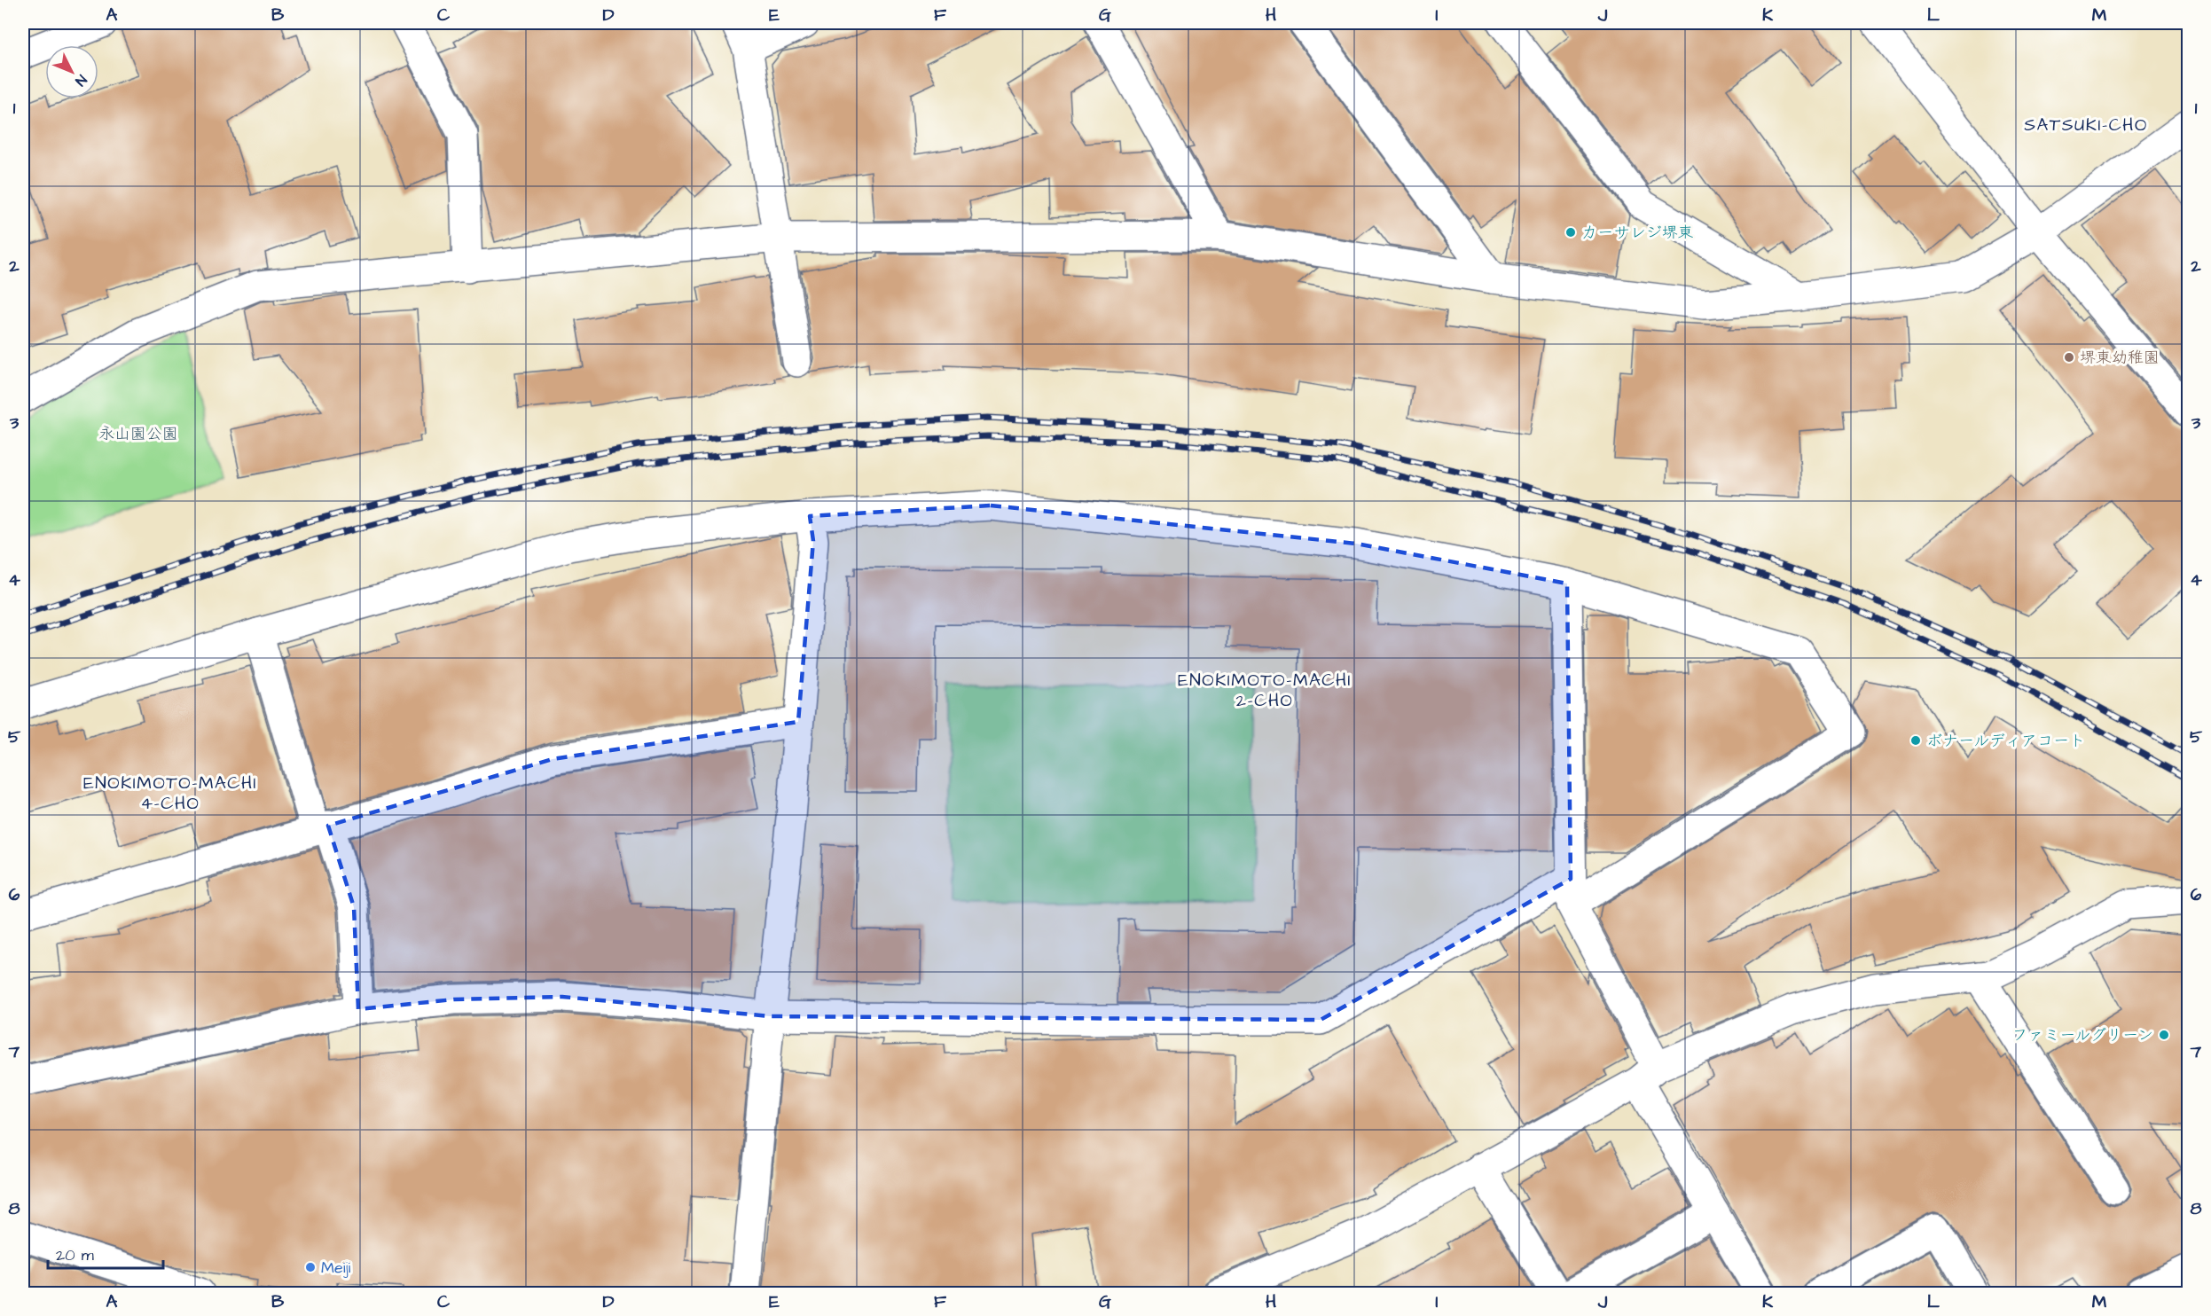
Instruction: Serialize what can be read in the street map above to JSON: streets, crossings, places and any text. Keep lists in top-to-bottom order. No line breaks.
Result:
{"districts":["SATSUKI-CHO","ENOKIMOTO-MACHI 2-CHO","ENOKIMOTO-MACHI 4-CHO"],"parks":["永山園公園"],"places":["カーサレジ堺東","堺東幼稚園","ボナールディアコート","ファミールグリーン","Meiji"],"scale_bar":"20 m","north":"bottom right","grid":{"columns":["A","B","C","D","E","F","G","H","I","J","K","L","M"],"rows":["1","2","3","4","5","6","7","8"]}}
